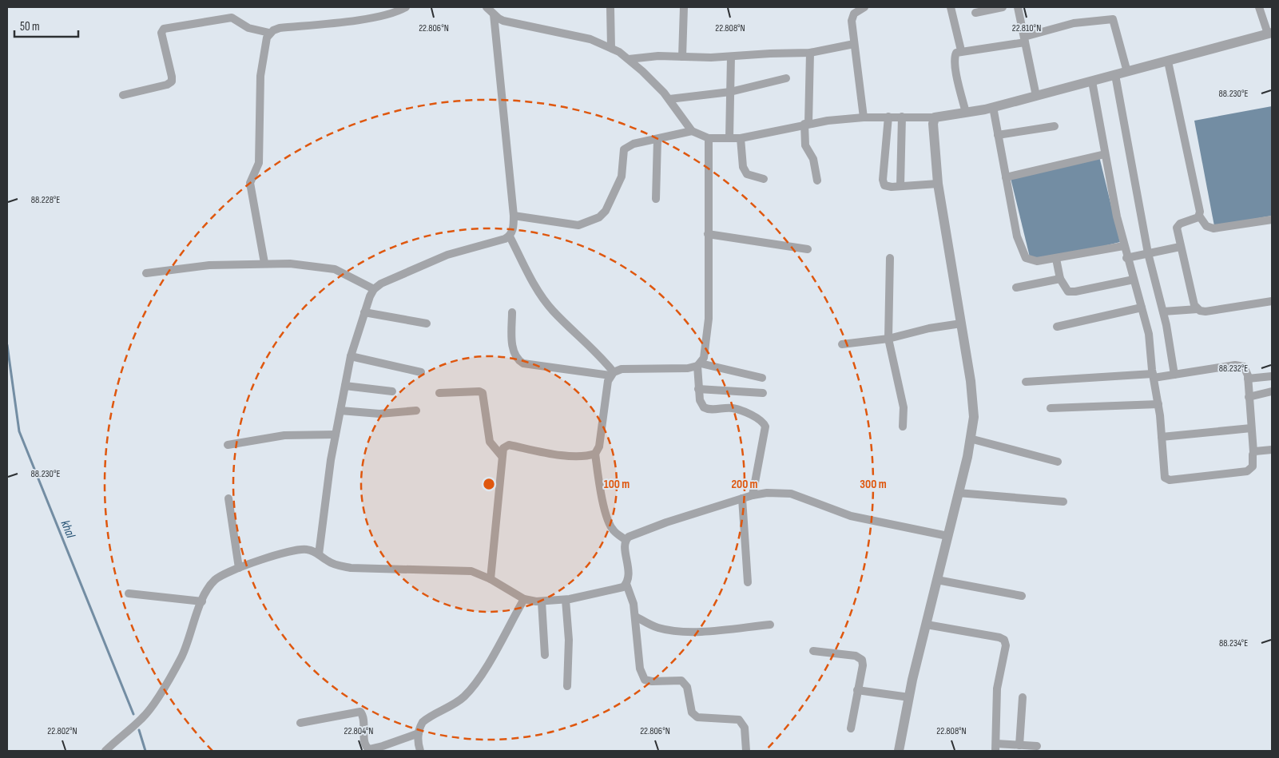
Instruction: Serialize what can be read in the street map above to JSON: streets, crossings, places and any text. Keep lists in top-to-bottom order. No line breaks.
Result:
{"water":["khal"],"scale_bar":"50 m","coordinates":["22.806°N","22.808°N","22.810°N","88.230°E","88.228°E","88.232°E","88.234°E","22.802°N","22.804°N"],"rings":["100 m","200 m","300 m"]}
